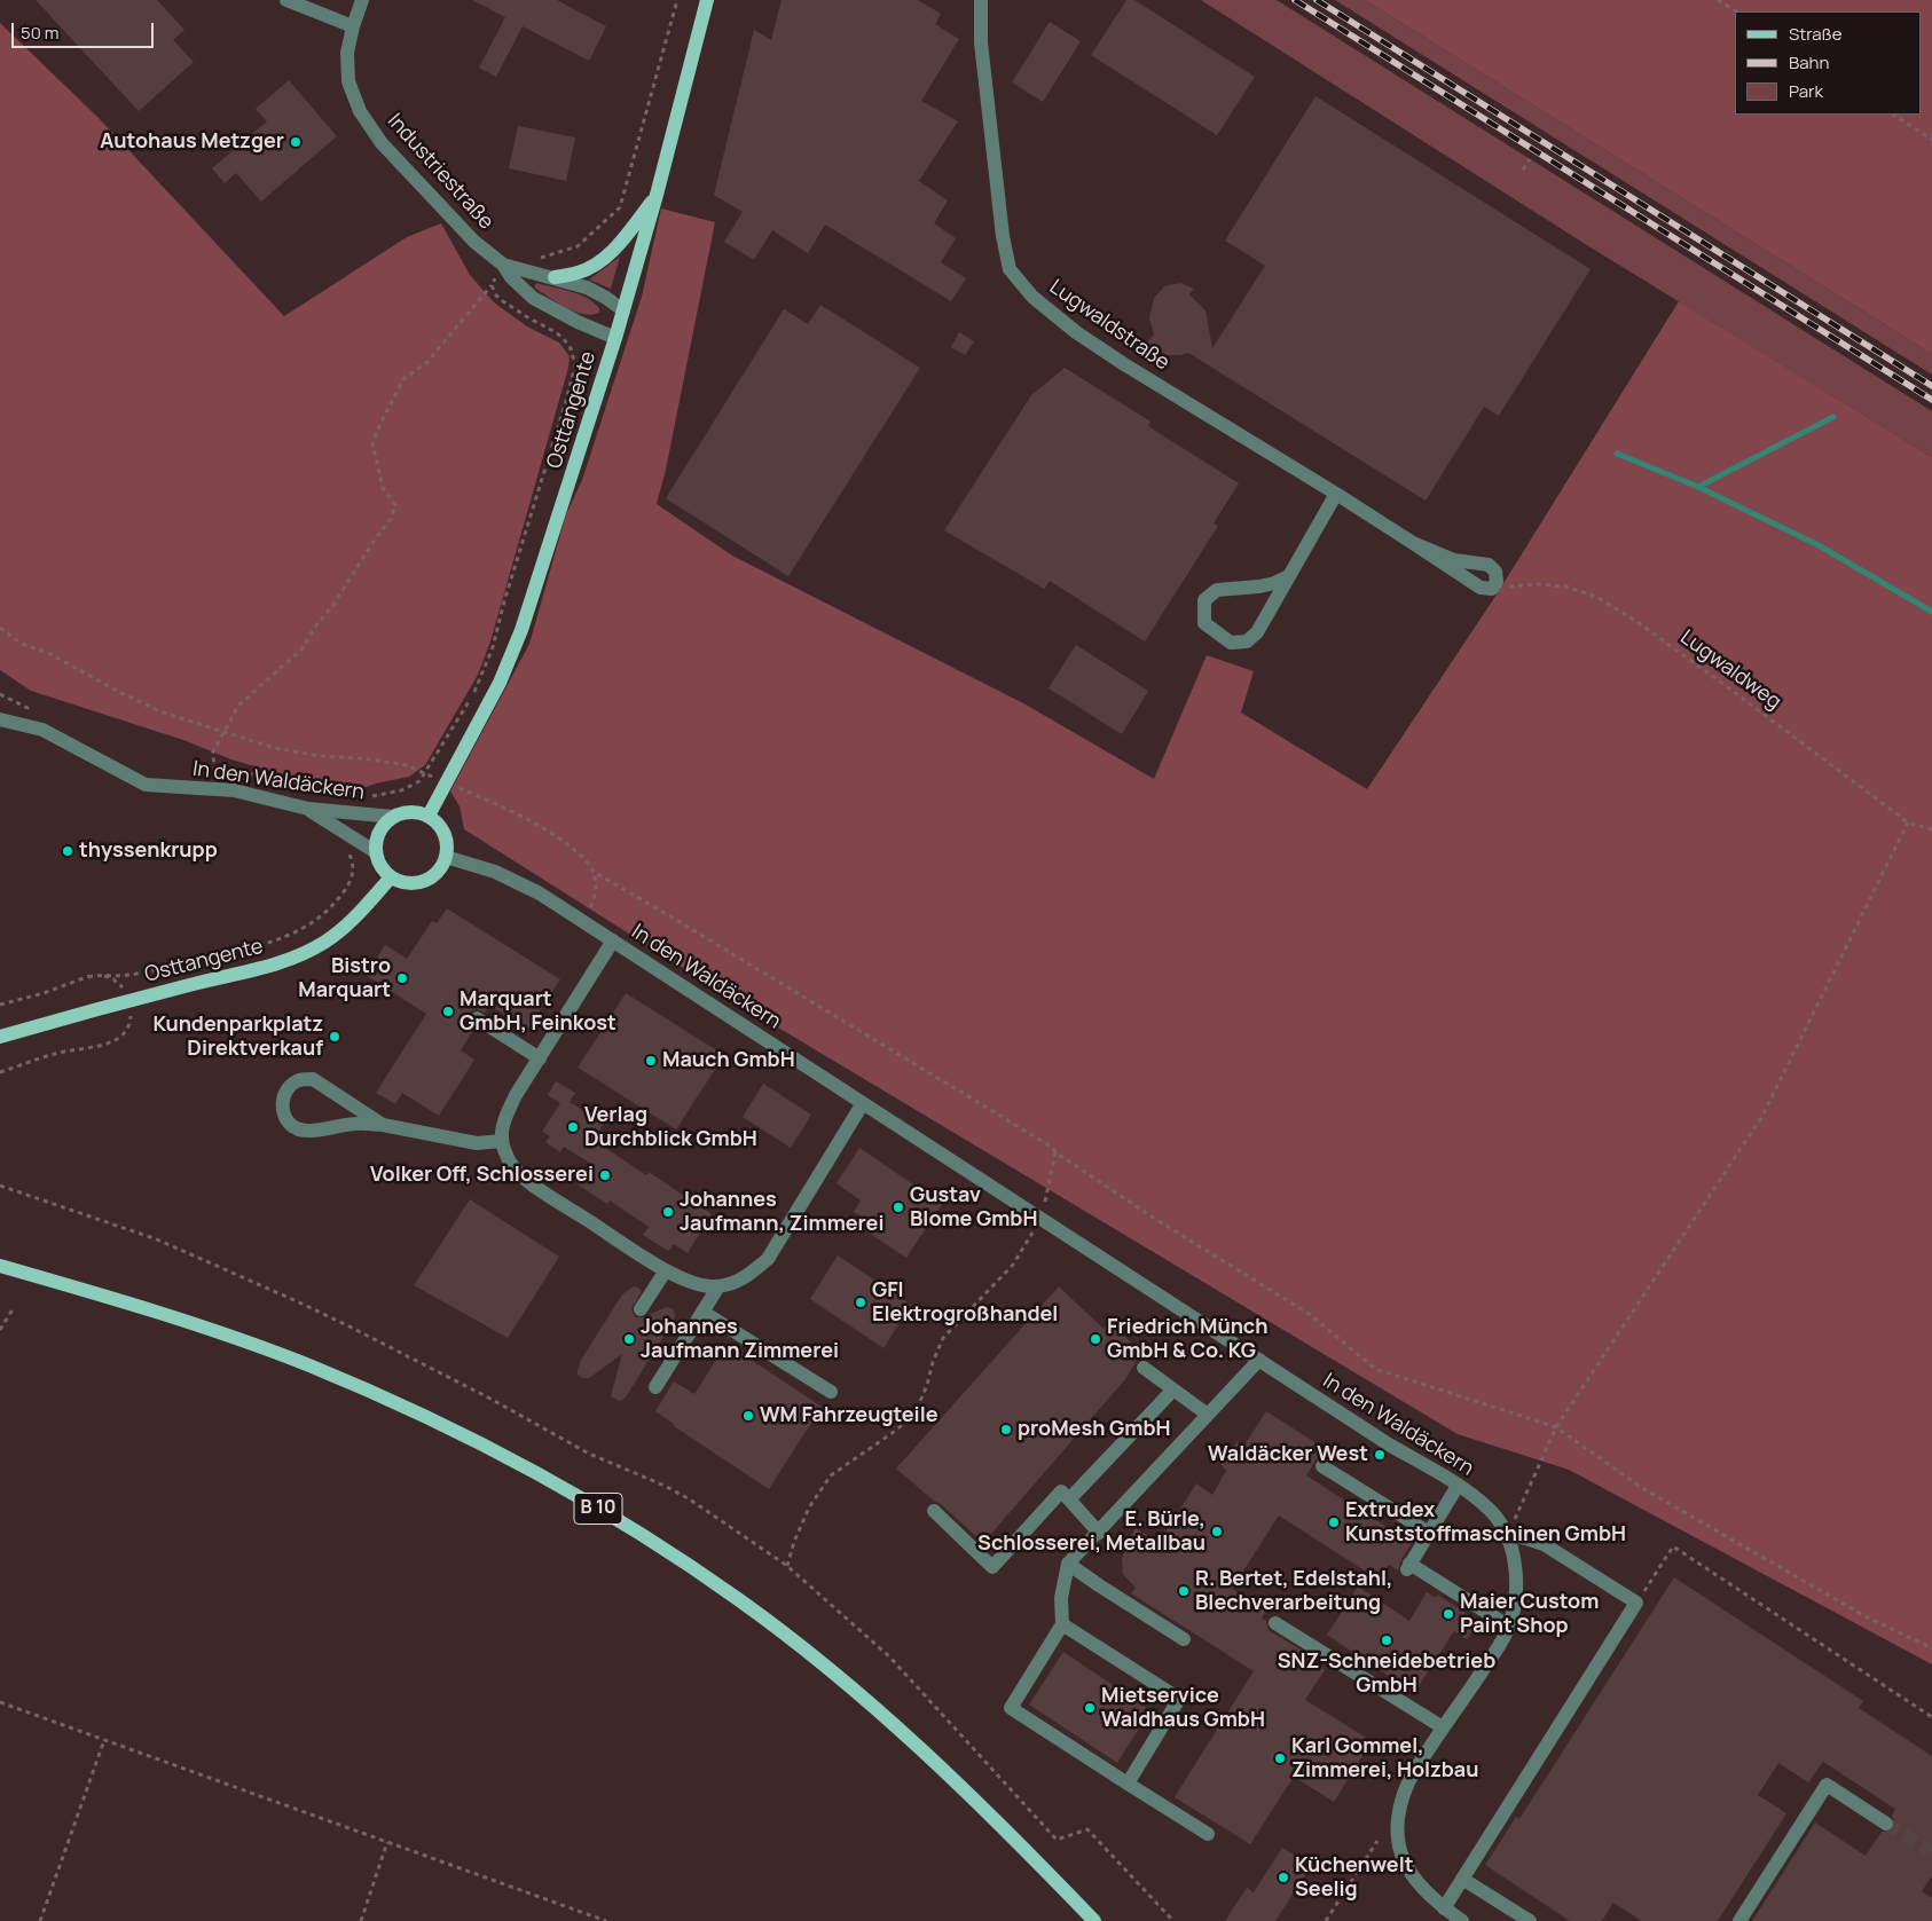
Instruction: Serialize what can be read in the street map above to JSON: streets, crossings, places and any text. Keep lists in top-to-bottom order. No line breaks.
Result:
{"streets":{"main road":["Osttangente","B 10"],"street":["Industriestraße","Lugwaldstraße","In den Waldäckern"],"path":["Lugwaldweg"]},"crossings":[["Industriestraße","Osttangente"],["Lugwaldstraße","Lugwaldweg"],["Osttangente","In den Waldäckern"]],"places":["Autohaus Metzger","thyssenkrupp","Bistro Marquart","Marquart GmbH, Feinkost","Kundenparkplatz Direktverkauf","Mauch GmbH","Verlag Durchblick GmbH","Volker Off, Schlosserei","Gustav Blome GmbH","Johannes Jaufmann, Zimmerei","GFI Elektrogroßhandel","Johannes Jaufmann Zimmerei","Friedrich Münch GmbH & Co. KG","WM Fahrzeugteile","proMesh GmbH","Waldäcker West","Extrudex Kunststoffmaschinen GmbH","E. Bürle, Schlosserei, Metallbau","R. Bertet, Edelstahl, Blechverarbeitung","Maier Custom Paint Shop","SNZ-Schneidebetrieb GmbH","Mietservice Waldhaus GmbH","Karl Gommel, Zimmerei, Holzbau","Küchenwelt Seelig"],"legend":["Straße","Bahn","Park"],"scale_bar":"50 m"}
